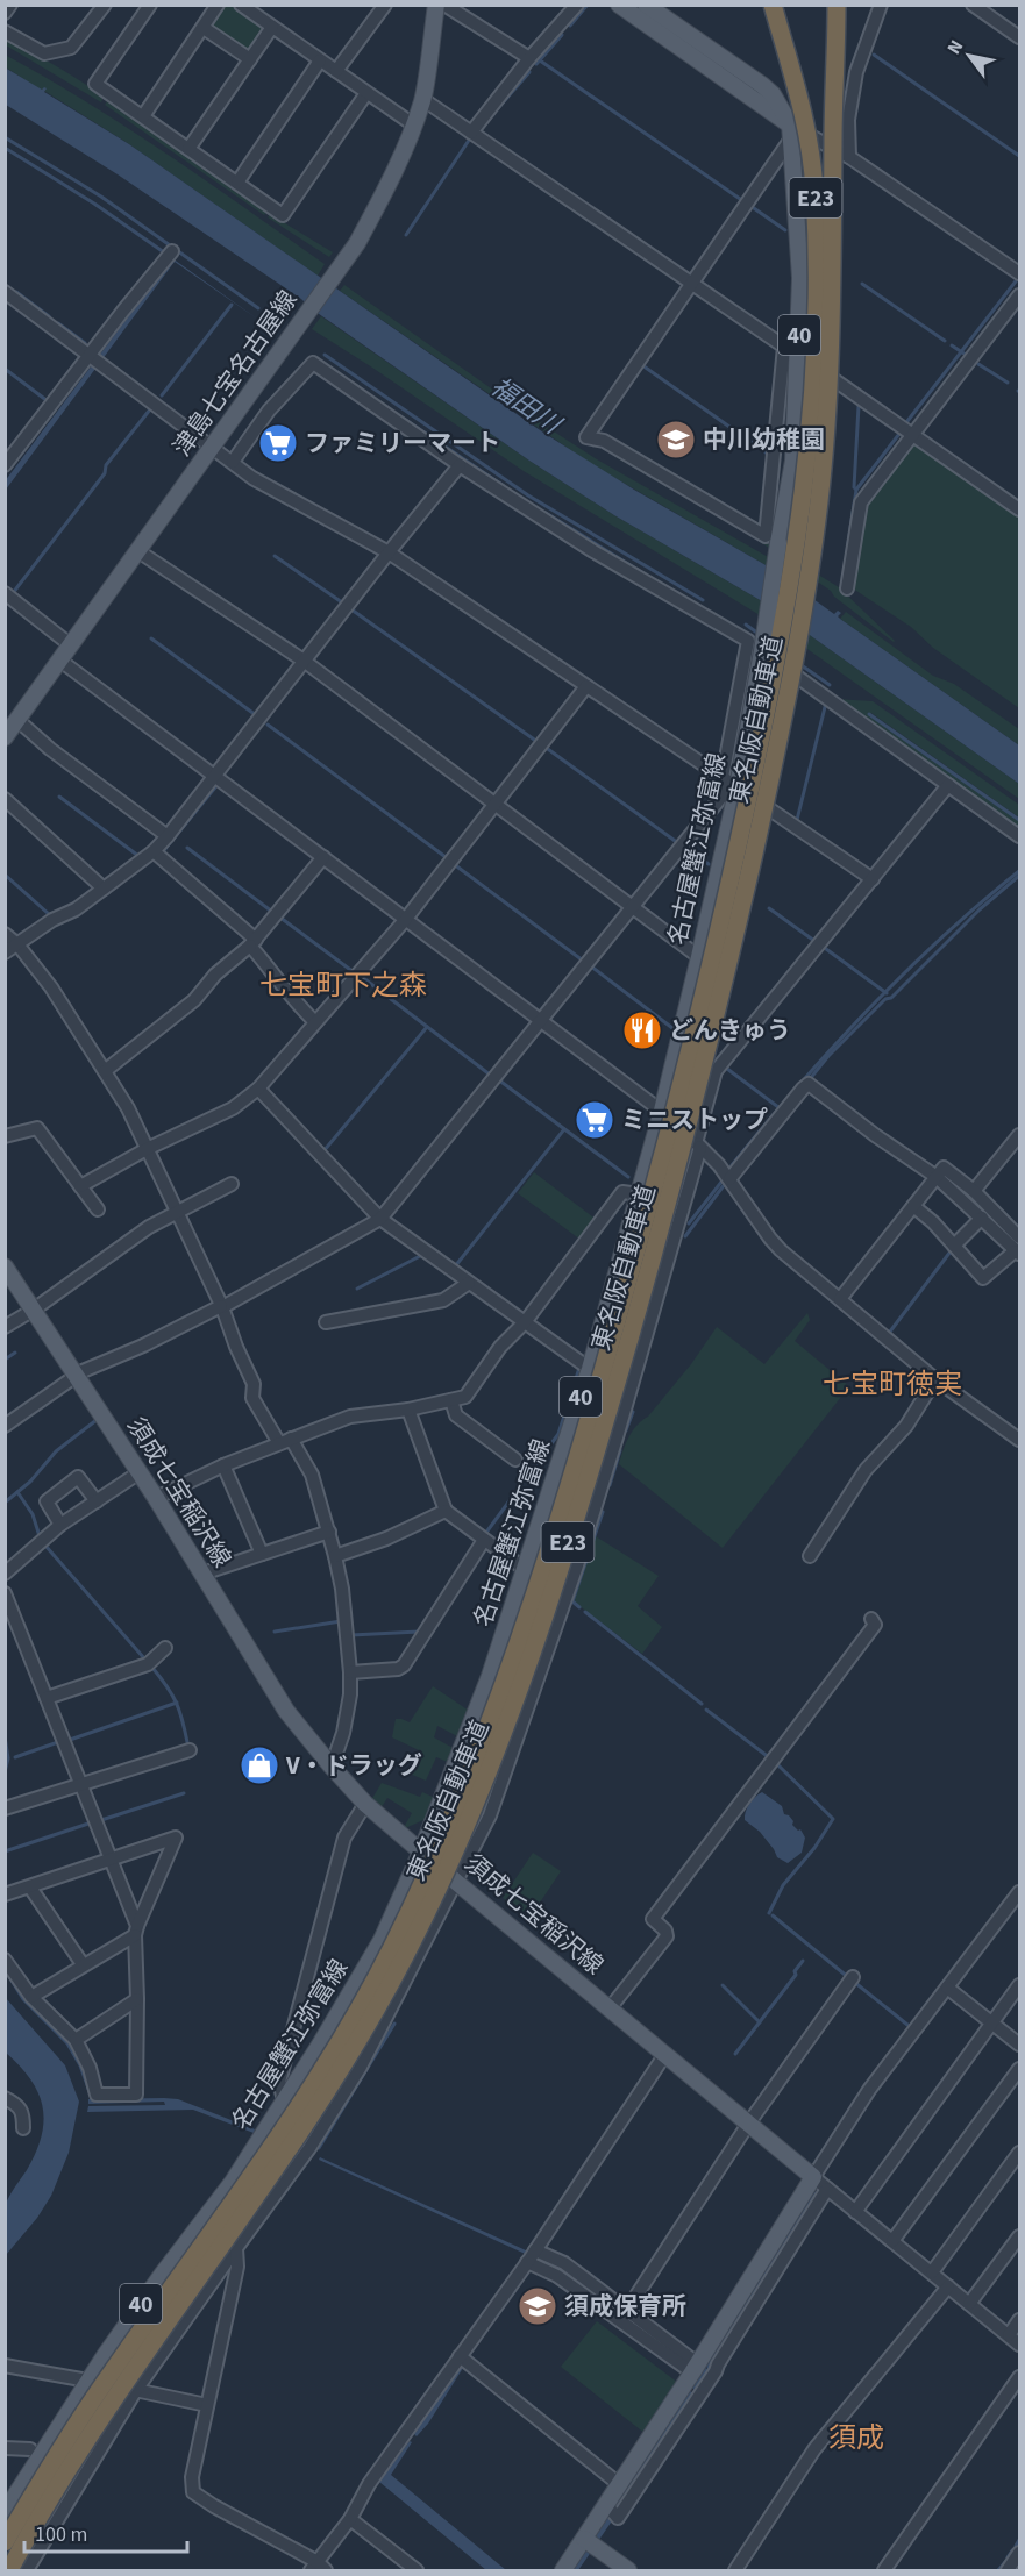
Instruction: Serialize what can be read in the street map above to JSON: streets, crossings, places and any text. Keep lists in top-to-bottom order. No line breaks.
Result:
{"streets":{"highway":["E23","東名阪自動車道"],"main road":["40","津島七宝名古屋線","名古屋蟹江弥富線","須成七宝稲沢線"]},"crossings":[["名古屋蟹江弥富線","須成七宝稲沢線"]],"districts":["七宝町下之森","七宝町徳実","須成"],"water":["福田川"],"places":{"school or university":["中川幼稚園","須成保育所"],"supermarket":["ファミリーマート","ミニストップ"],"restaurant":["どんきゅう"],"shop":["V・ドラッグ"]},"scale_bar":"100 m","north":"top left"}
